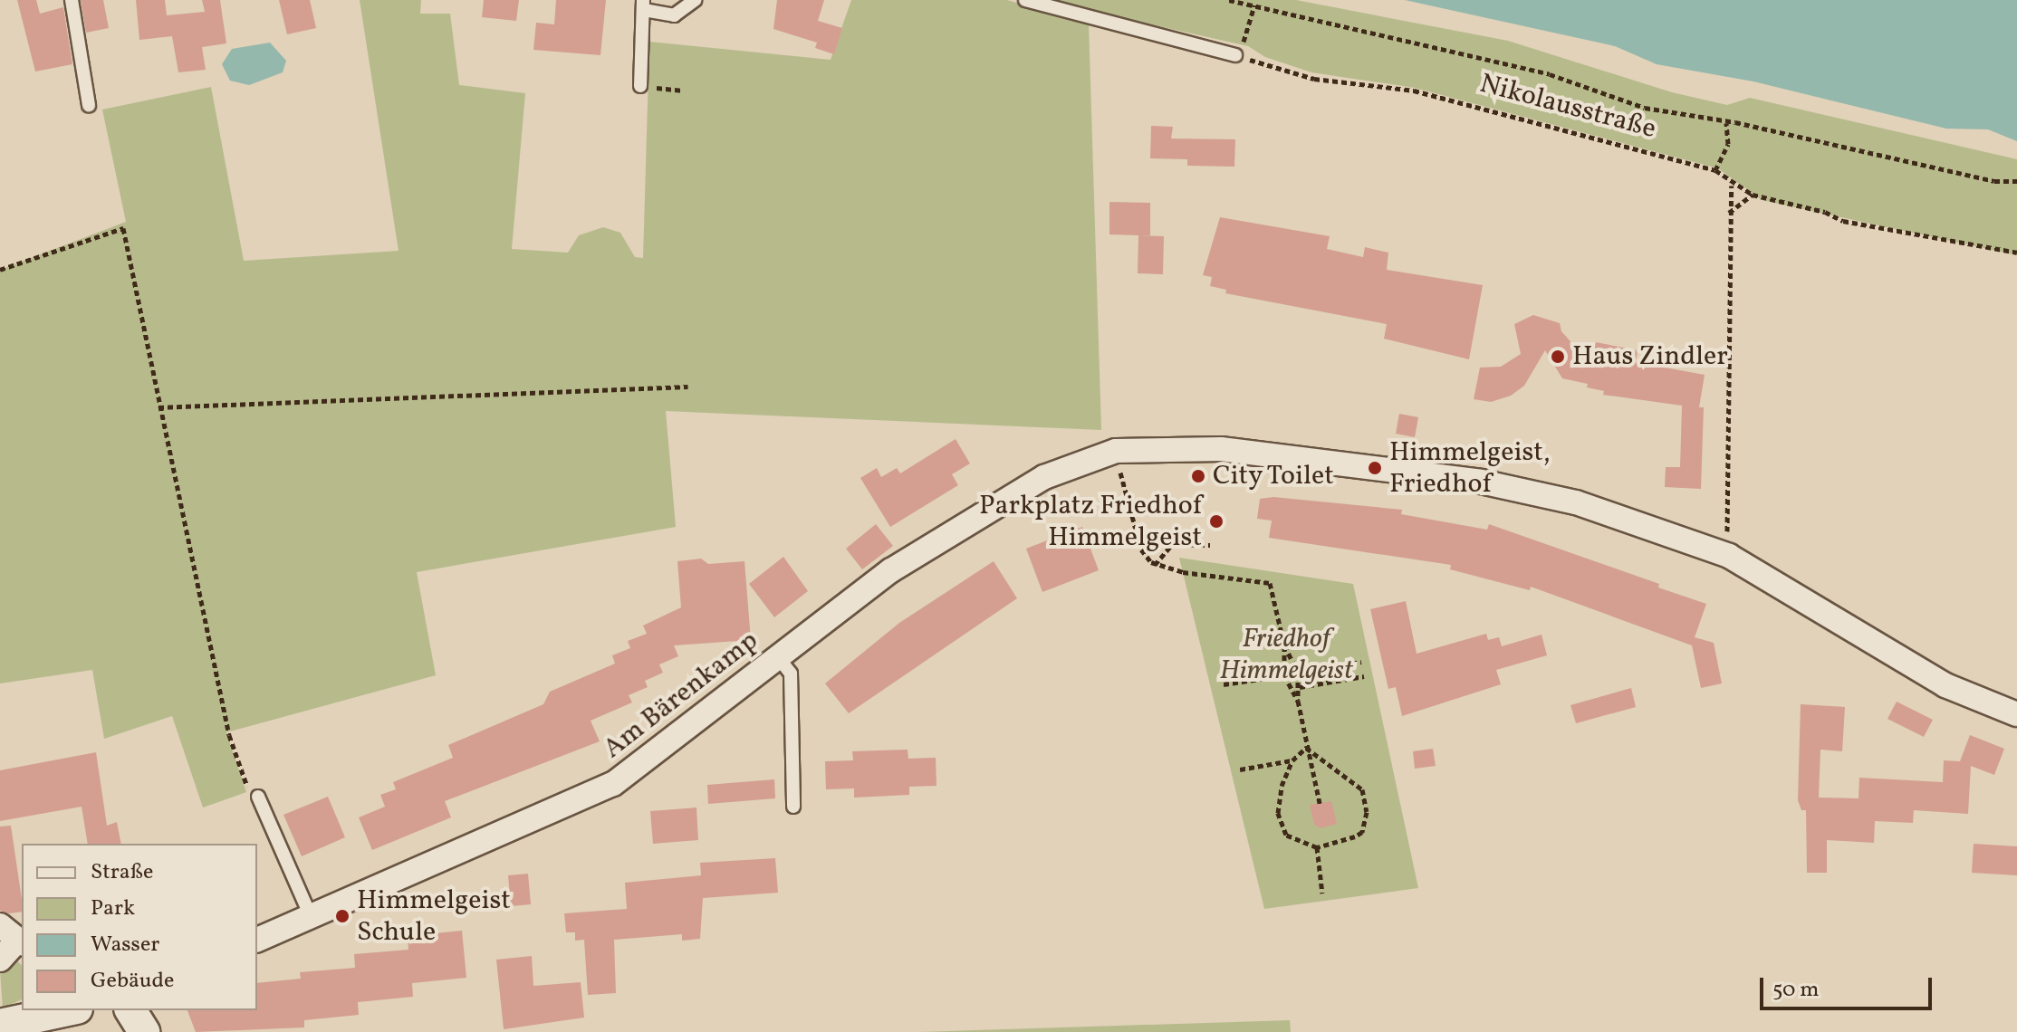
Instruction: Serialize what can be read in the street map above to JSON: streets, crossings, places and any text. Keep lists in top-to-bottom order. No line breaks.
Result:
{"streets":{"street":["Am Bärenkamp"],"path":["Nikolausstraße"]},"parks":["Friedhof Himmelgeist"],"places":["Haus Zindler","Himmelgeist, Friedhof","City Toilet","Parkplatz Friedhof Himmelgeist","Himmelgeist Schule"],"legend":["Straße","Park","Wasser","Gebäude"],"scale_bar":"50 m"}
